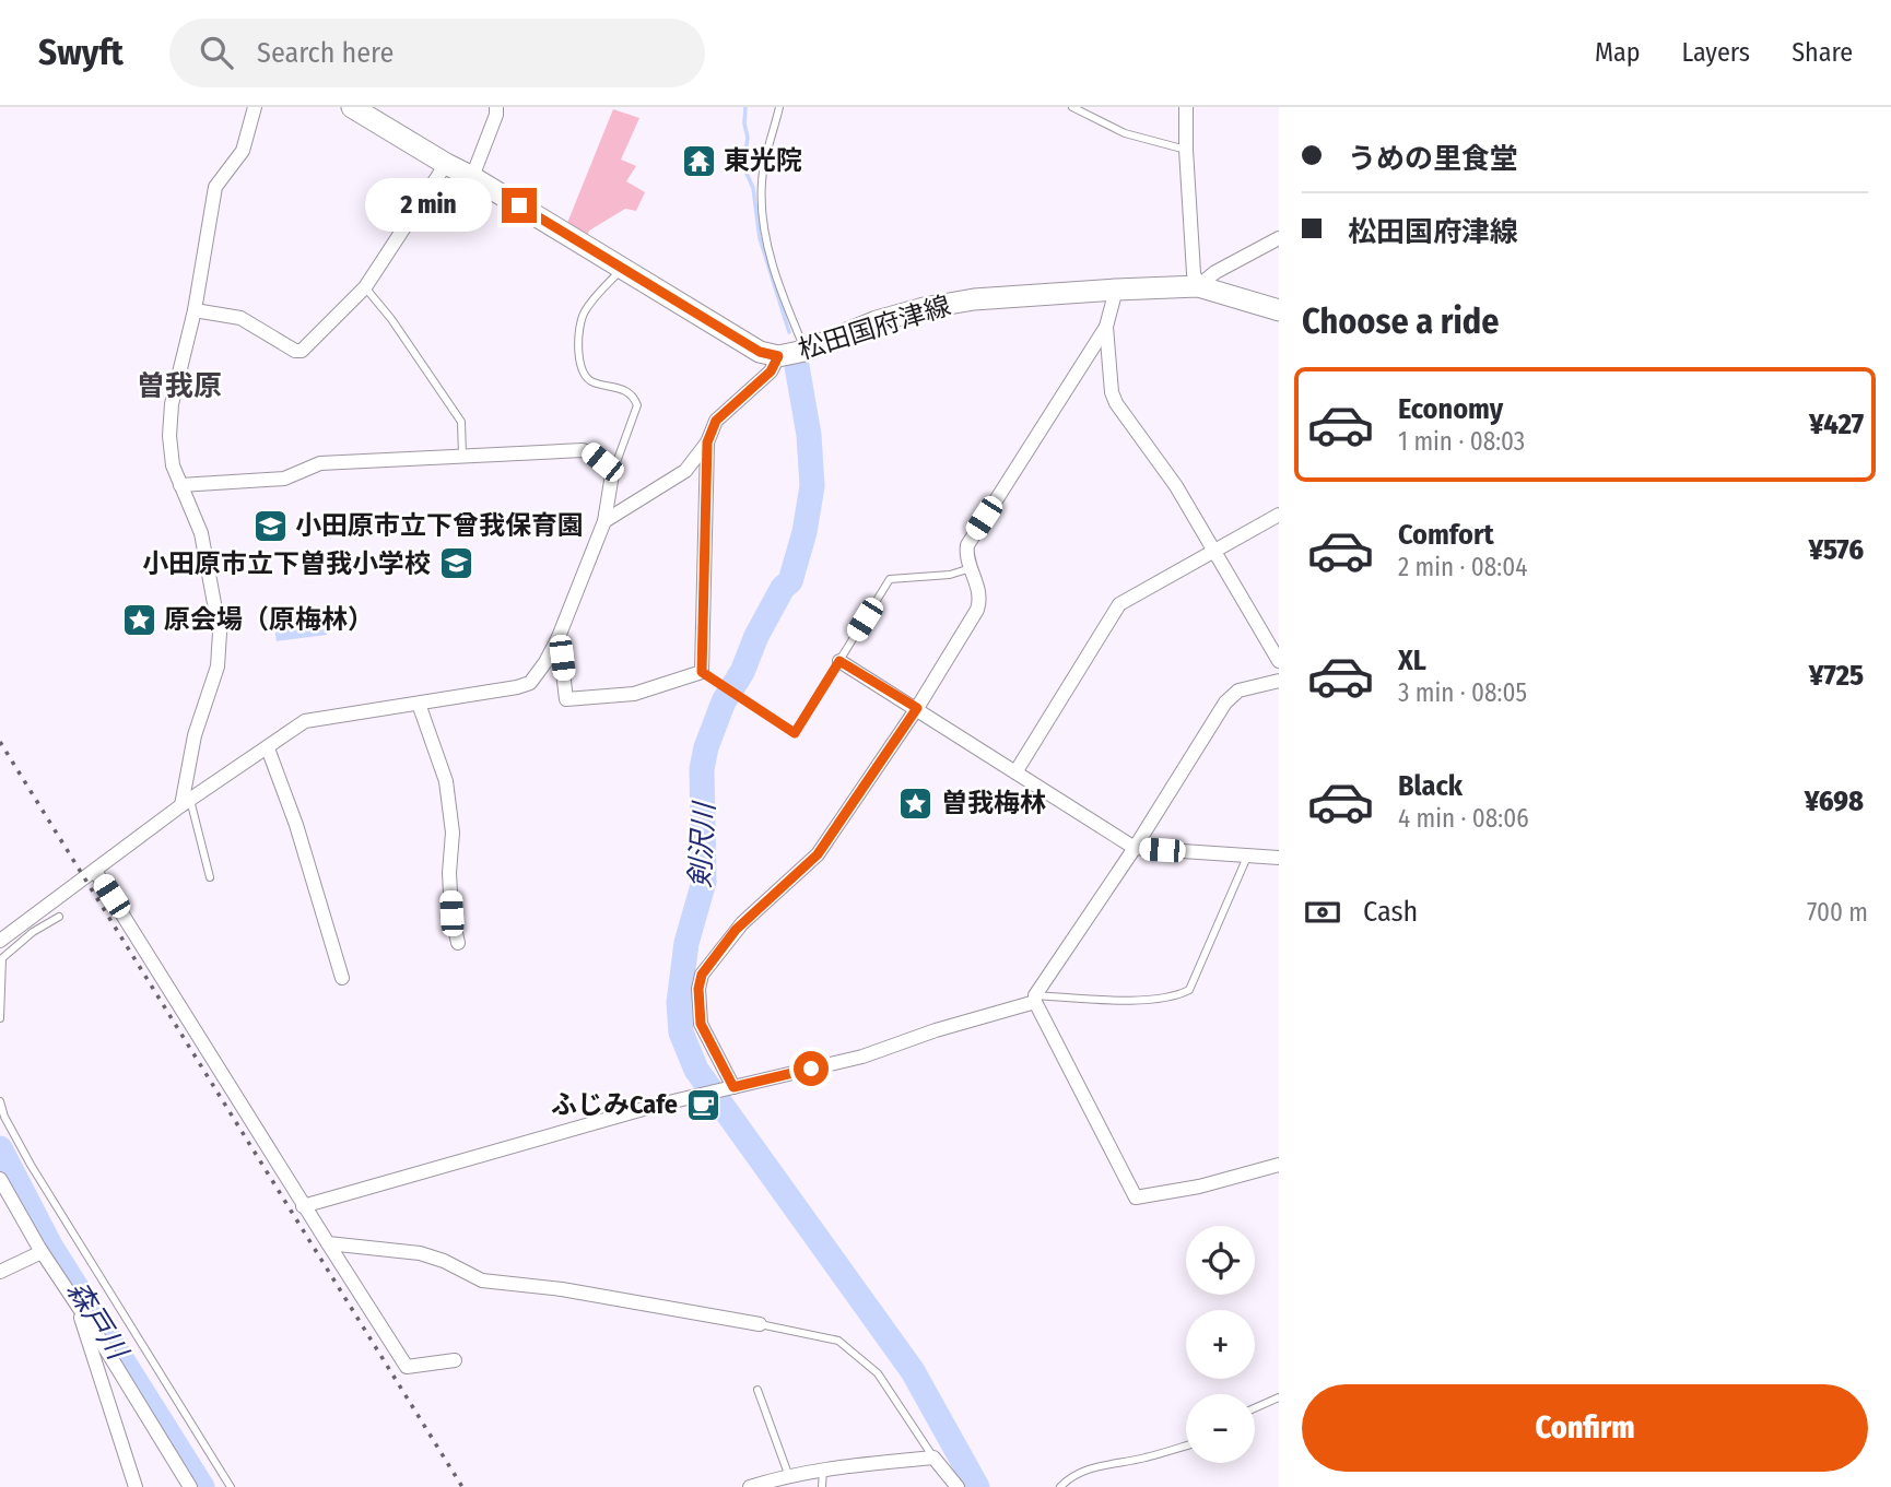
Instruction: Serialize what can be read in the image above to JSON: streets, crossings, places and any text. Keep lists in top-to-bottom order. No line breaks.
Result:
{"streets":{"main road":["松田国府津線"]},"districts":["曽我原"],"water":["剣沢川","森戸川"],"places":{"temple":["東光院"],"school or university":["小田原市立下曾我保育園","小田原市立下曽我小学校"],"place":["原会場（原梅林）","曽我梅林"],"cafe":["ふじみCafe"]},"page":{"header":"Swyft","search":"Search here","nav":["Map","Layers","Share"],"banner":["うめの里食堂","松田国府津線"],"bubble":"2 min","heading":"Choose a ride","list":[{"name":"Economy","note":"1 min · 08:03","value":"¥427"},{"name":"Comfort","note":"2 min · 08:04","value":"¥576"},{"name":"XL","note":"3 min · 08:05","value":"¥725"},{"name":"Black","note":"4 min · 08:06","value":"¥698"}],"pay":["Cash","700 m"],"map_buttons":["+","−"],"buttons":"Confirm"}}
